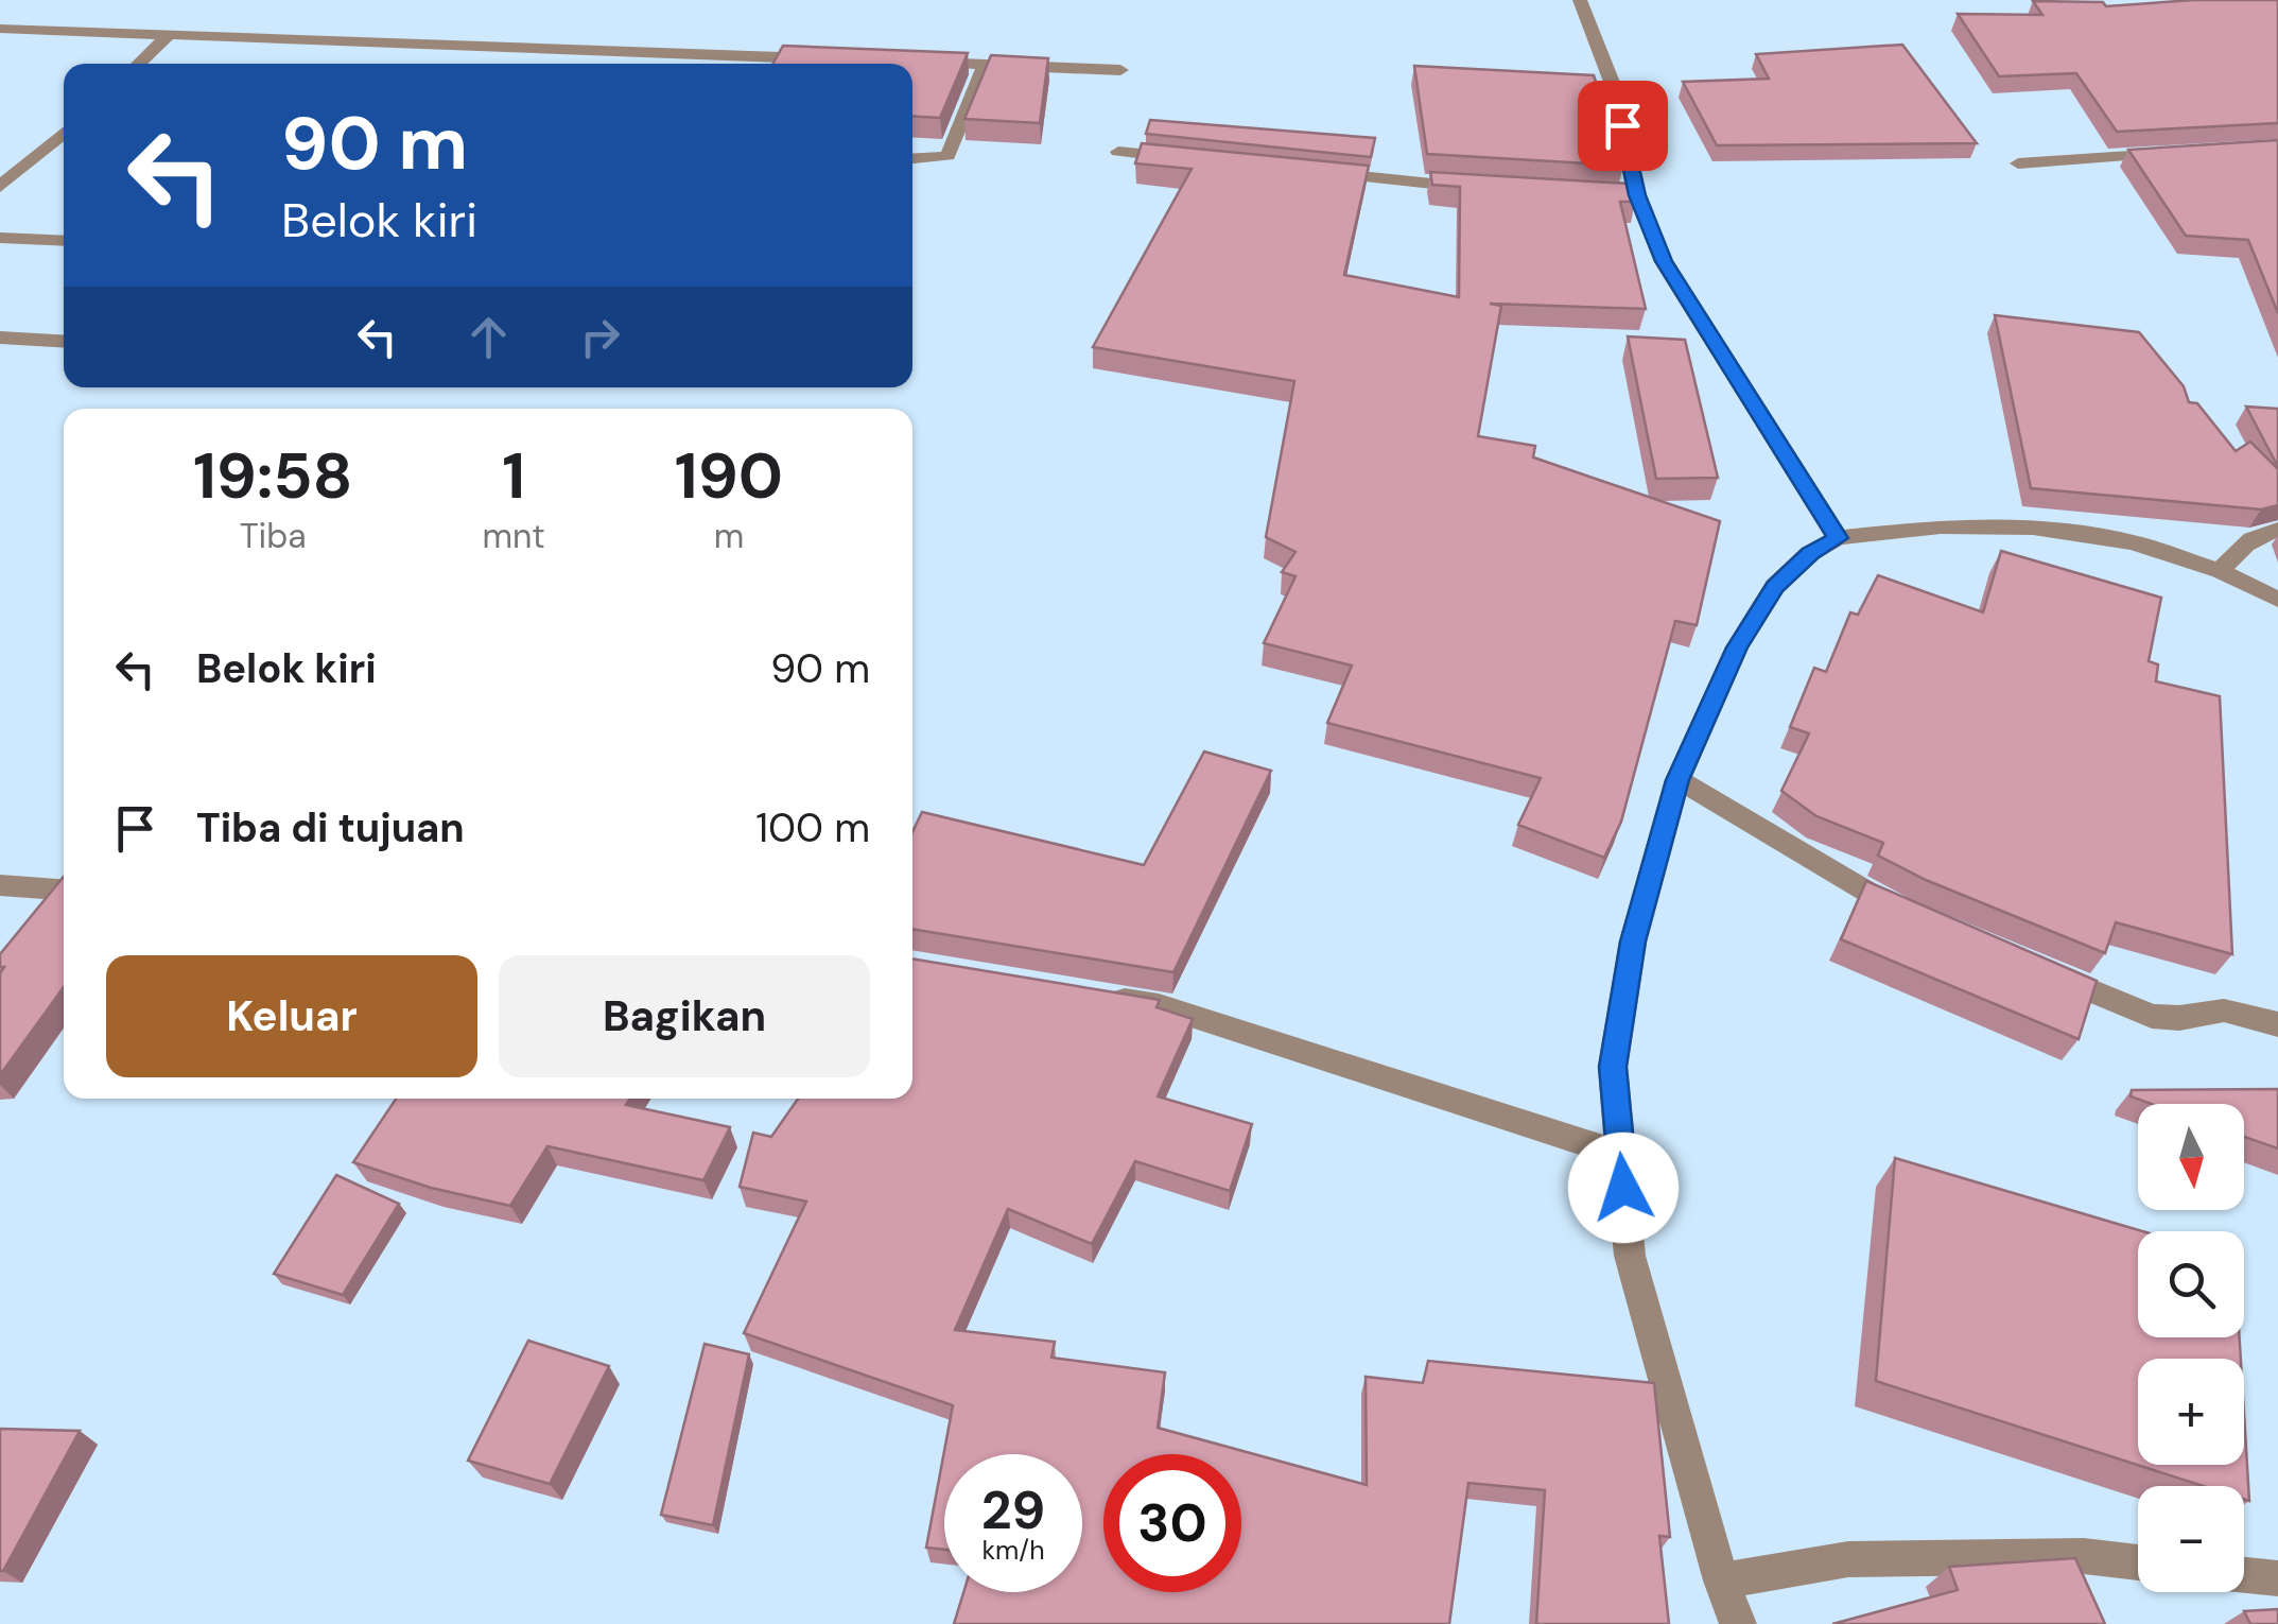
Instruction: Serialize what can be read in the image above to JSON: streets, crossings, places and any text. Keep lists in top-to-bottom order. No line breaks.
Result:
{"north":"bottom","page":{"turn":["90 m","Belok kiri"],"eta":["19:58","Tiba","1","mnt","190","m"],"list":[{"name":"Belok kiri","value":"90 m"},{"name":"Tiba di tujuan","value":"100 m"}],"buttons":["Keluar","Bagikan"],"map_buttons":["+","−"],"speed":"29 km/h","limit":"30"}}
